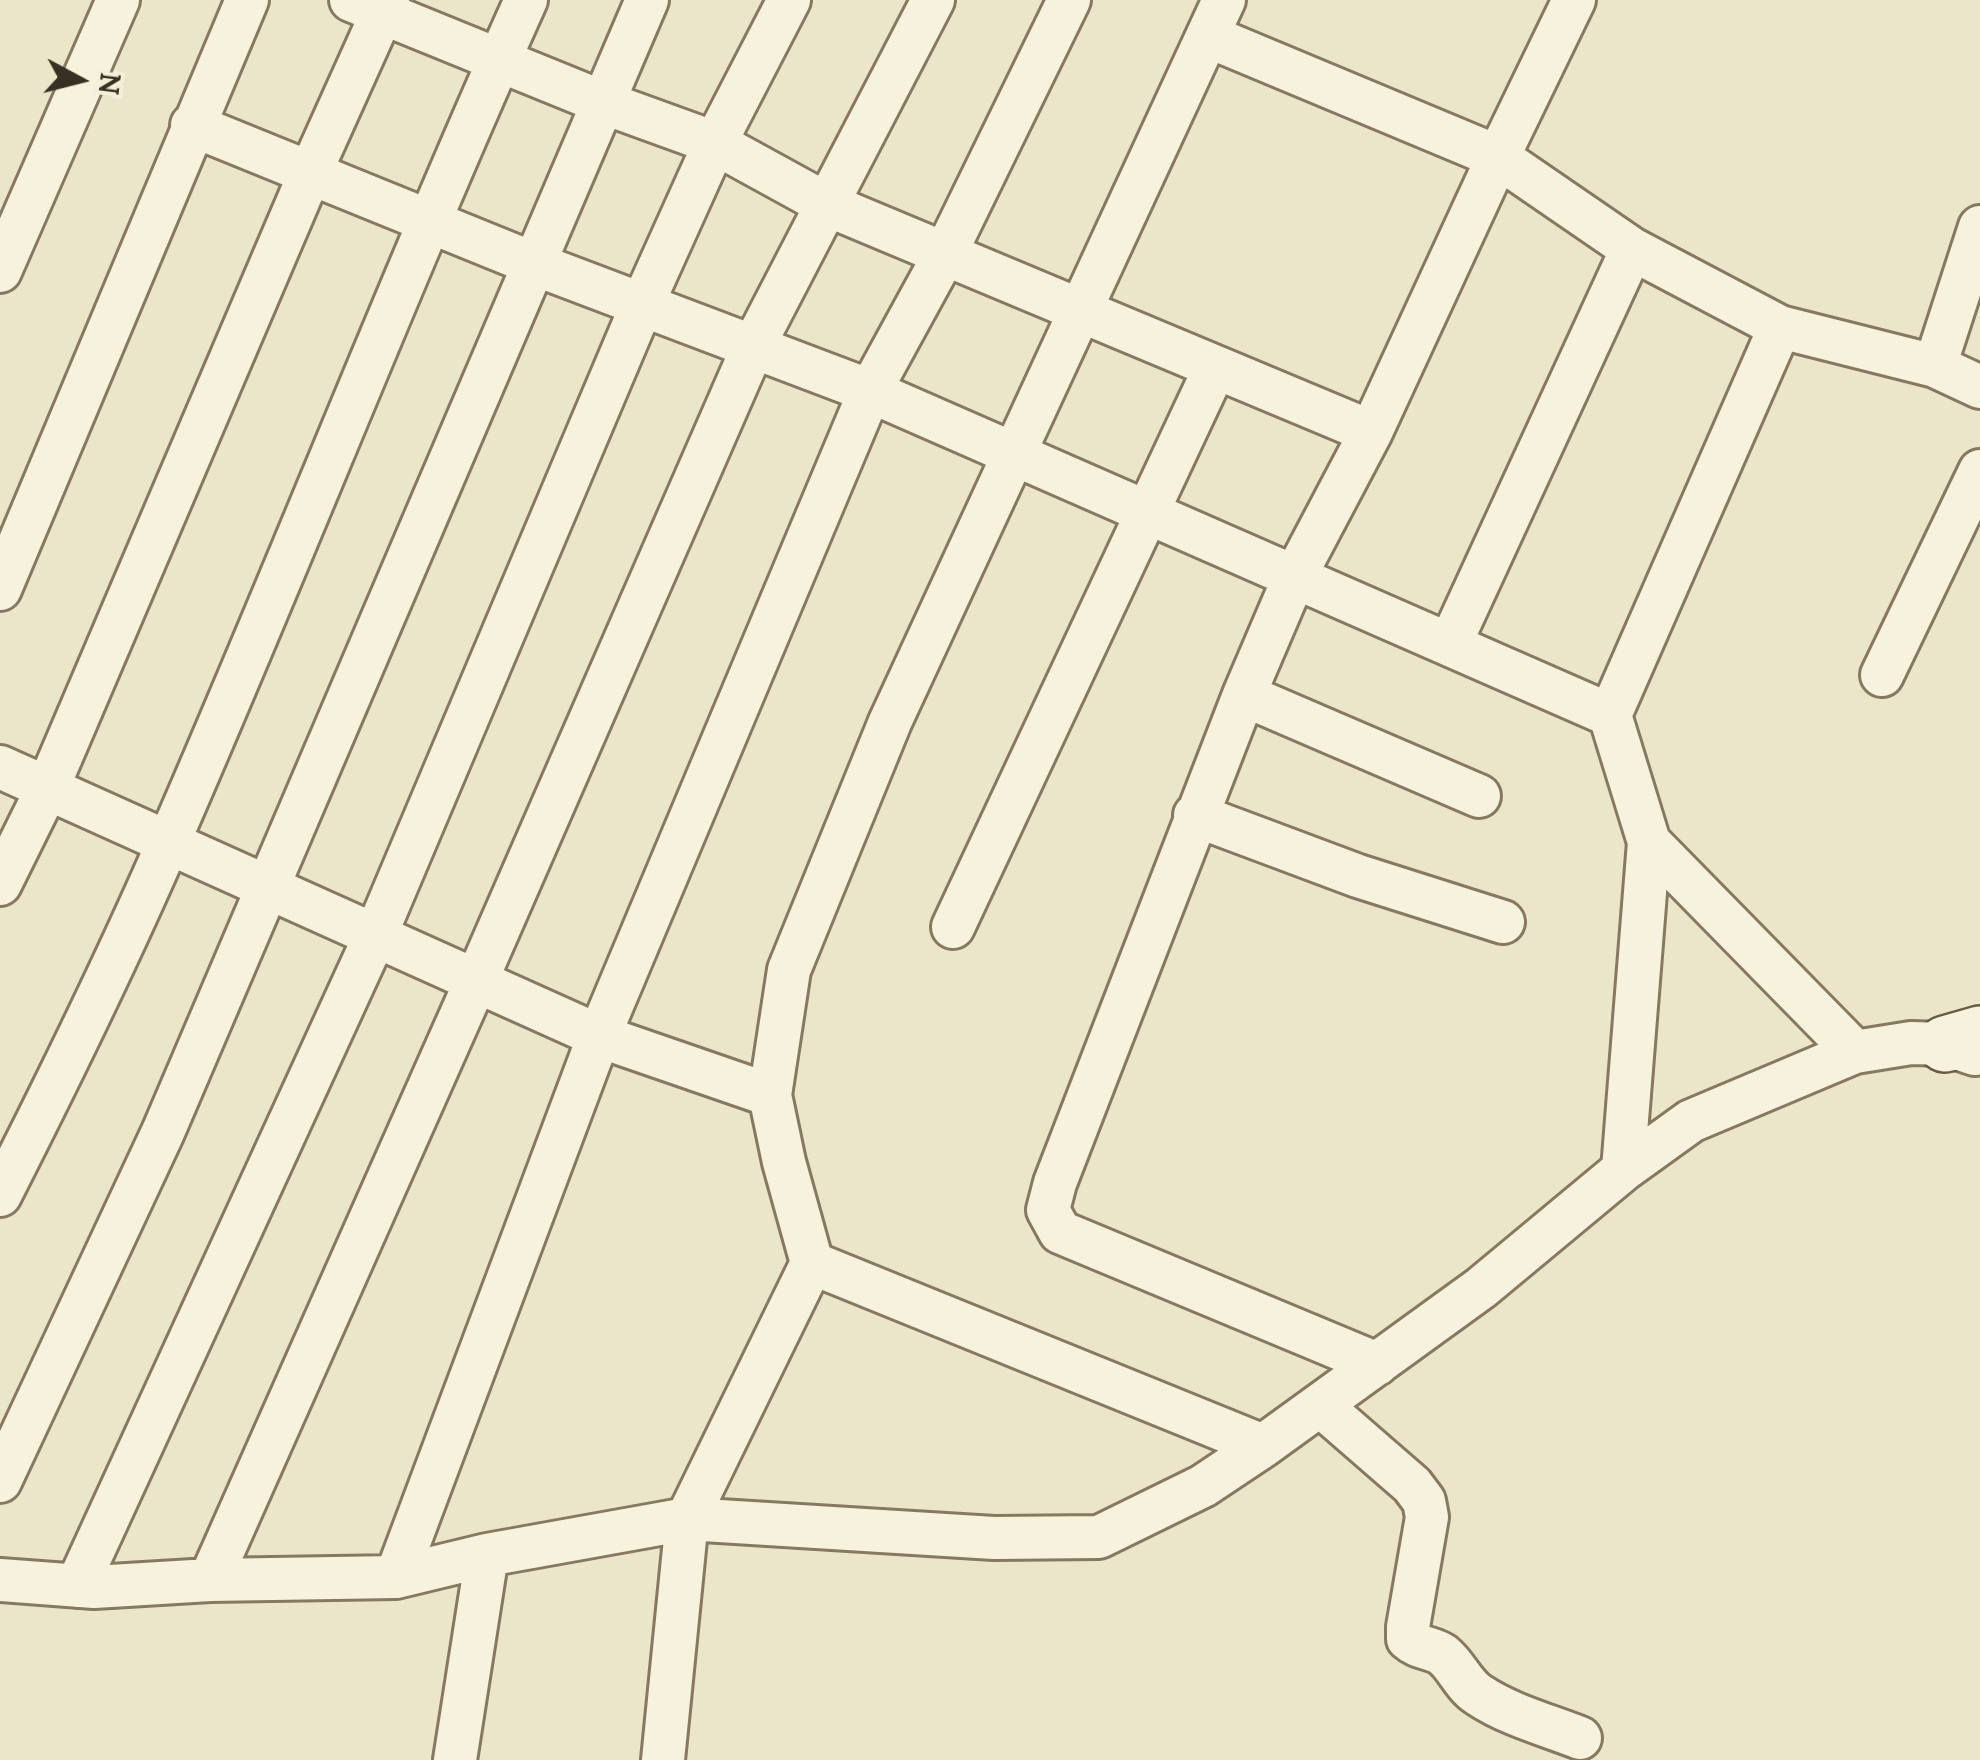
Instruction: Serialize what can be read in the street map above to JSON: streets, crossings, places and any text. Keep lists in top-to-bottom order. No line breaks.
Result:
{"north":"right"}
